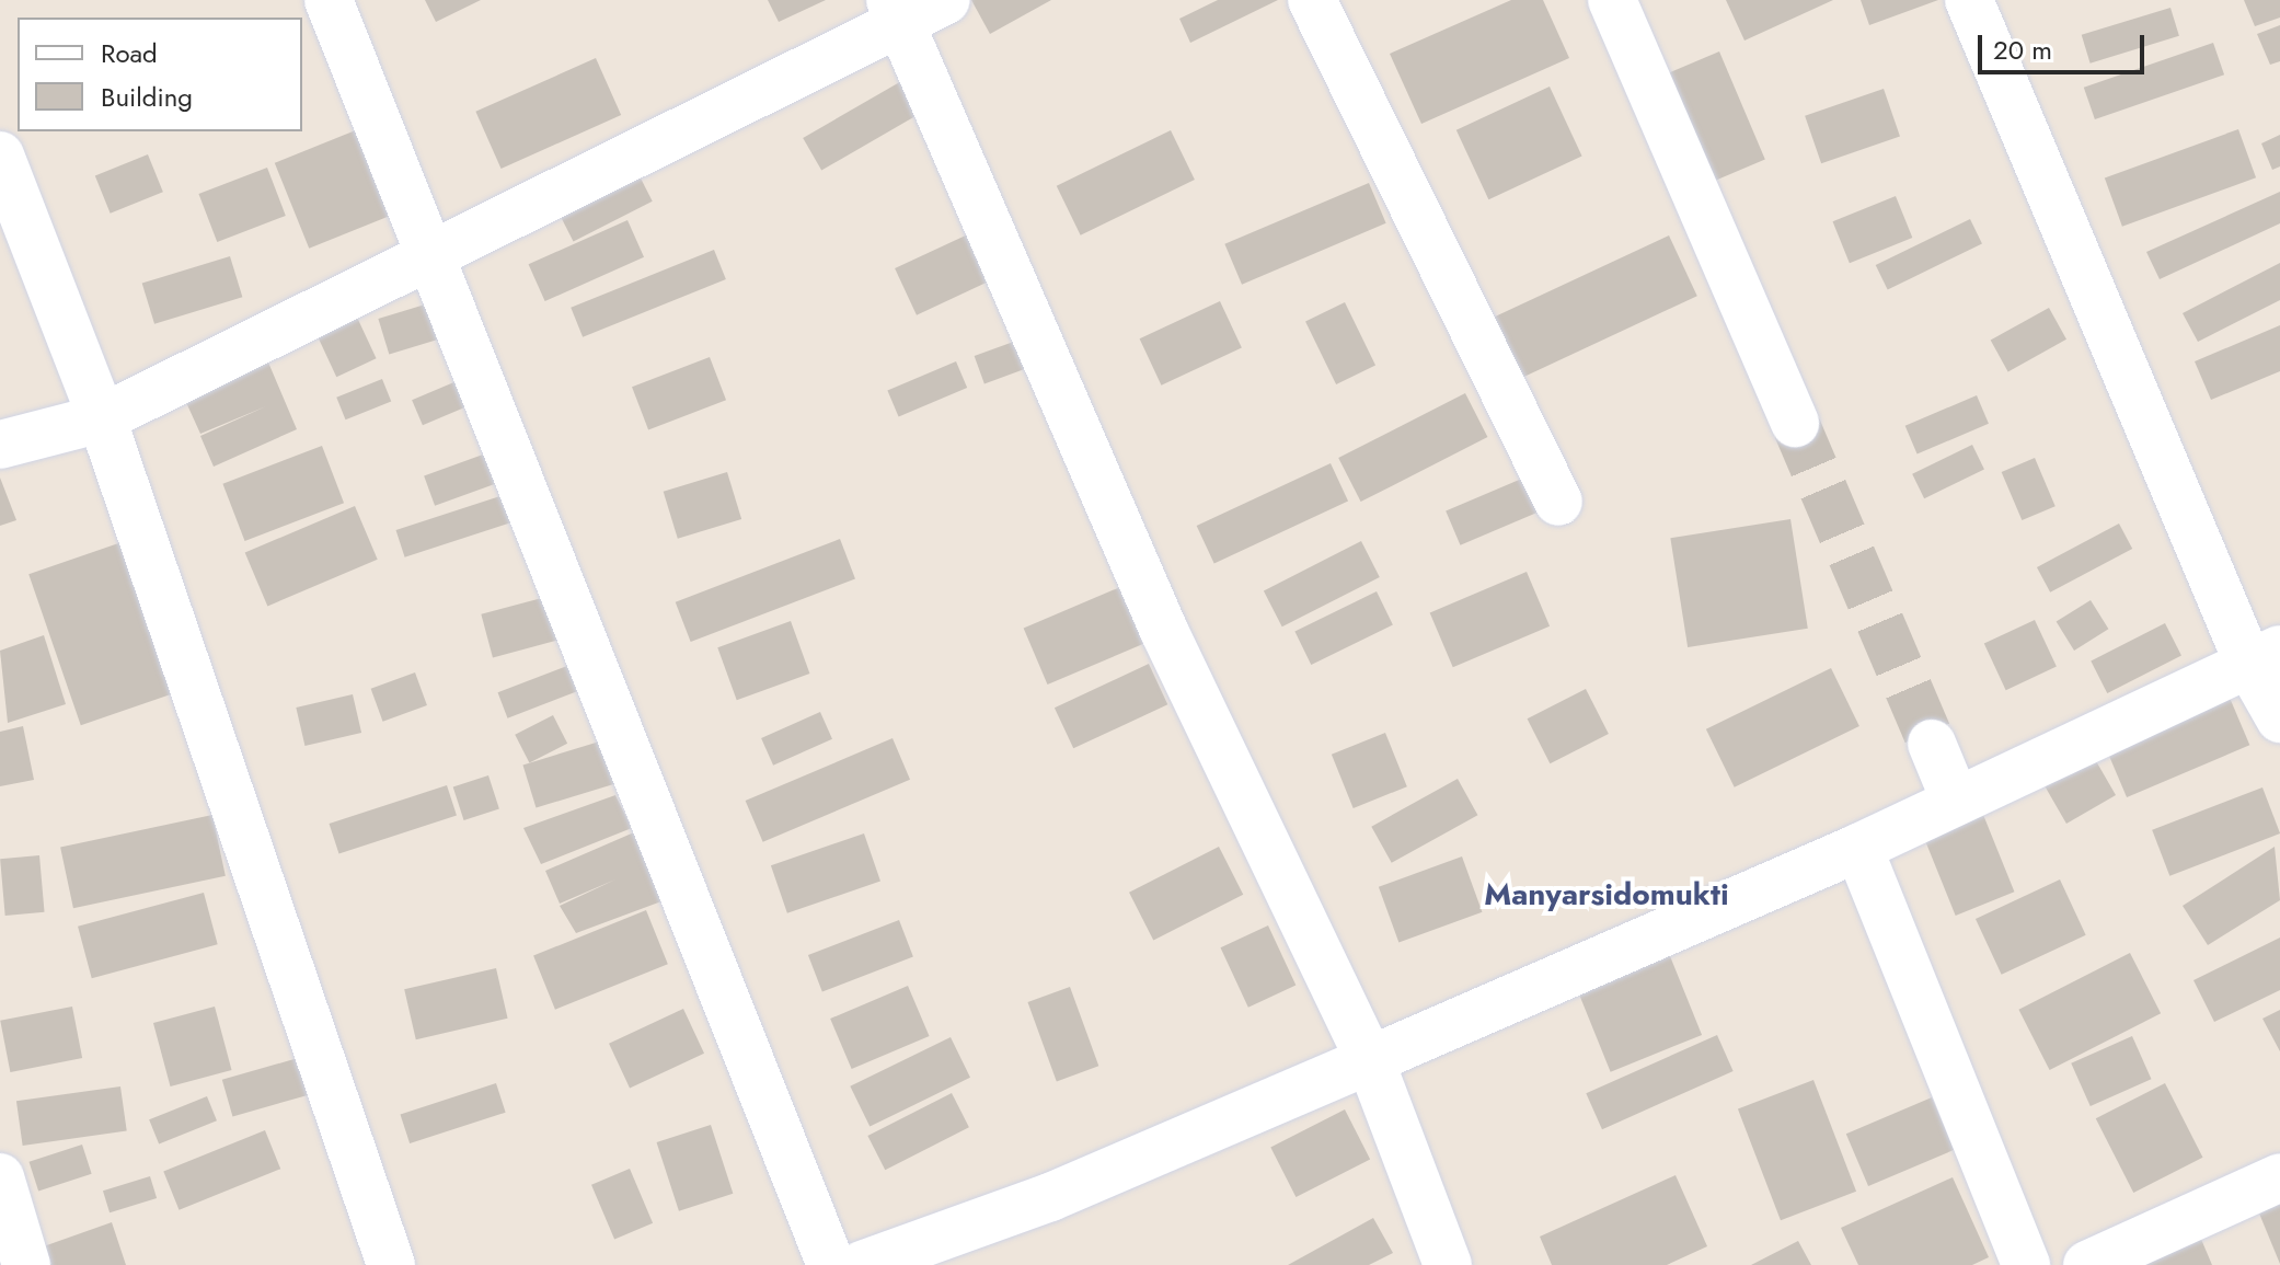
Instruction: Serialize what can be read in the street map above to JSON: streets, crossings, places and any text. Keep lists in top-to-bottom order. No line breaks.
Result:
{"districts":["Manyarsidomukti"],"legend":["Road","Building"],"scale_bar":"20 m"}
